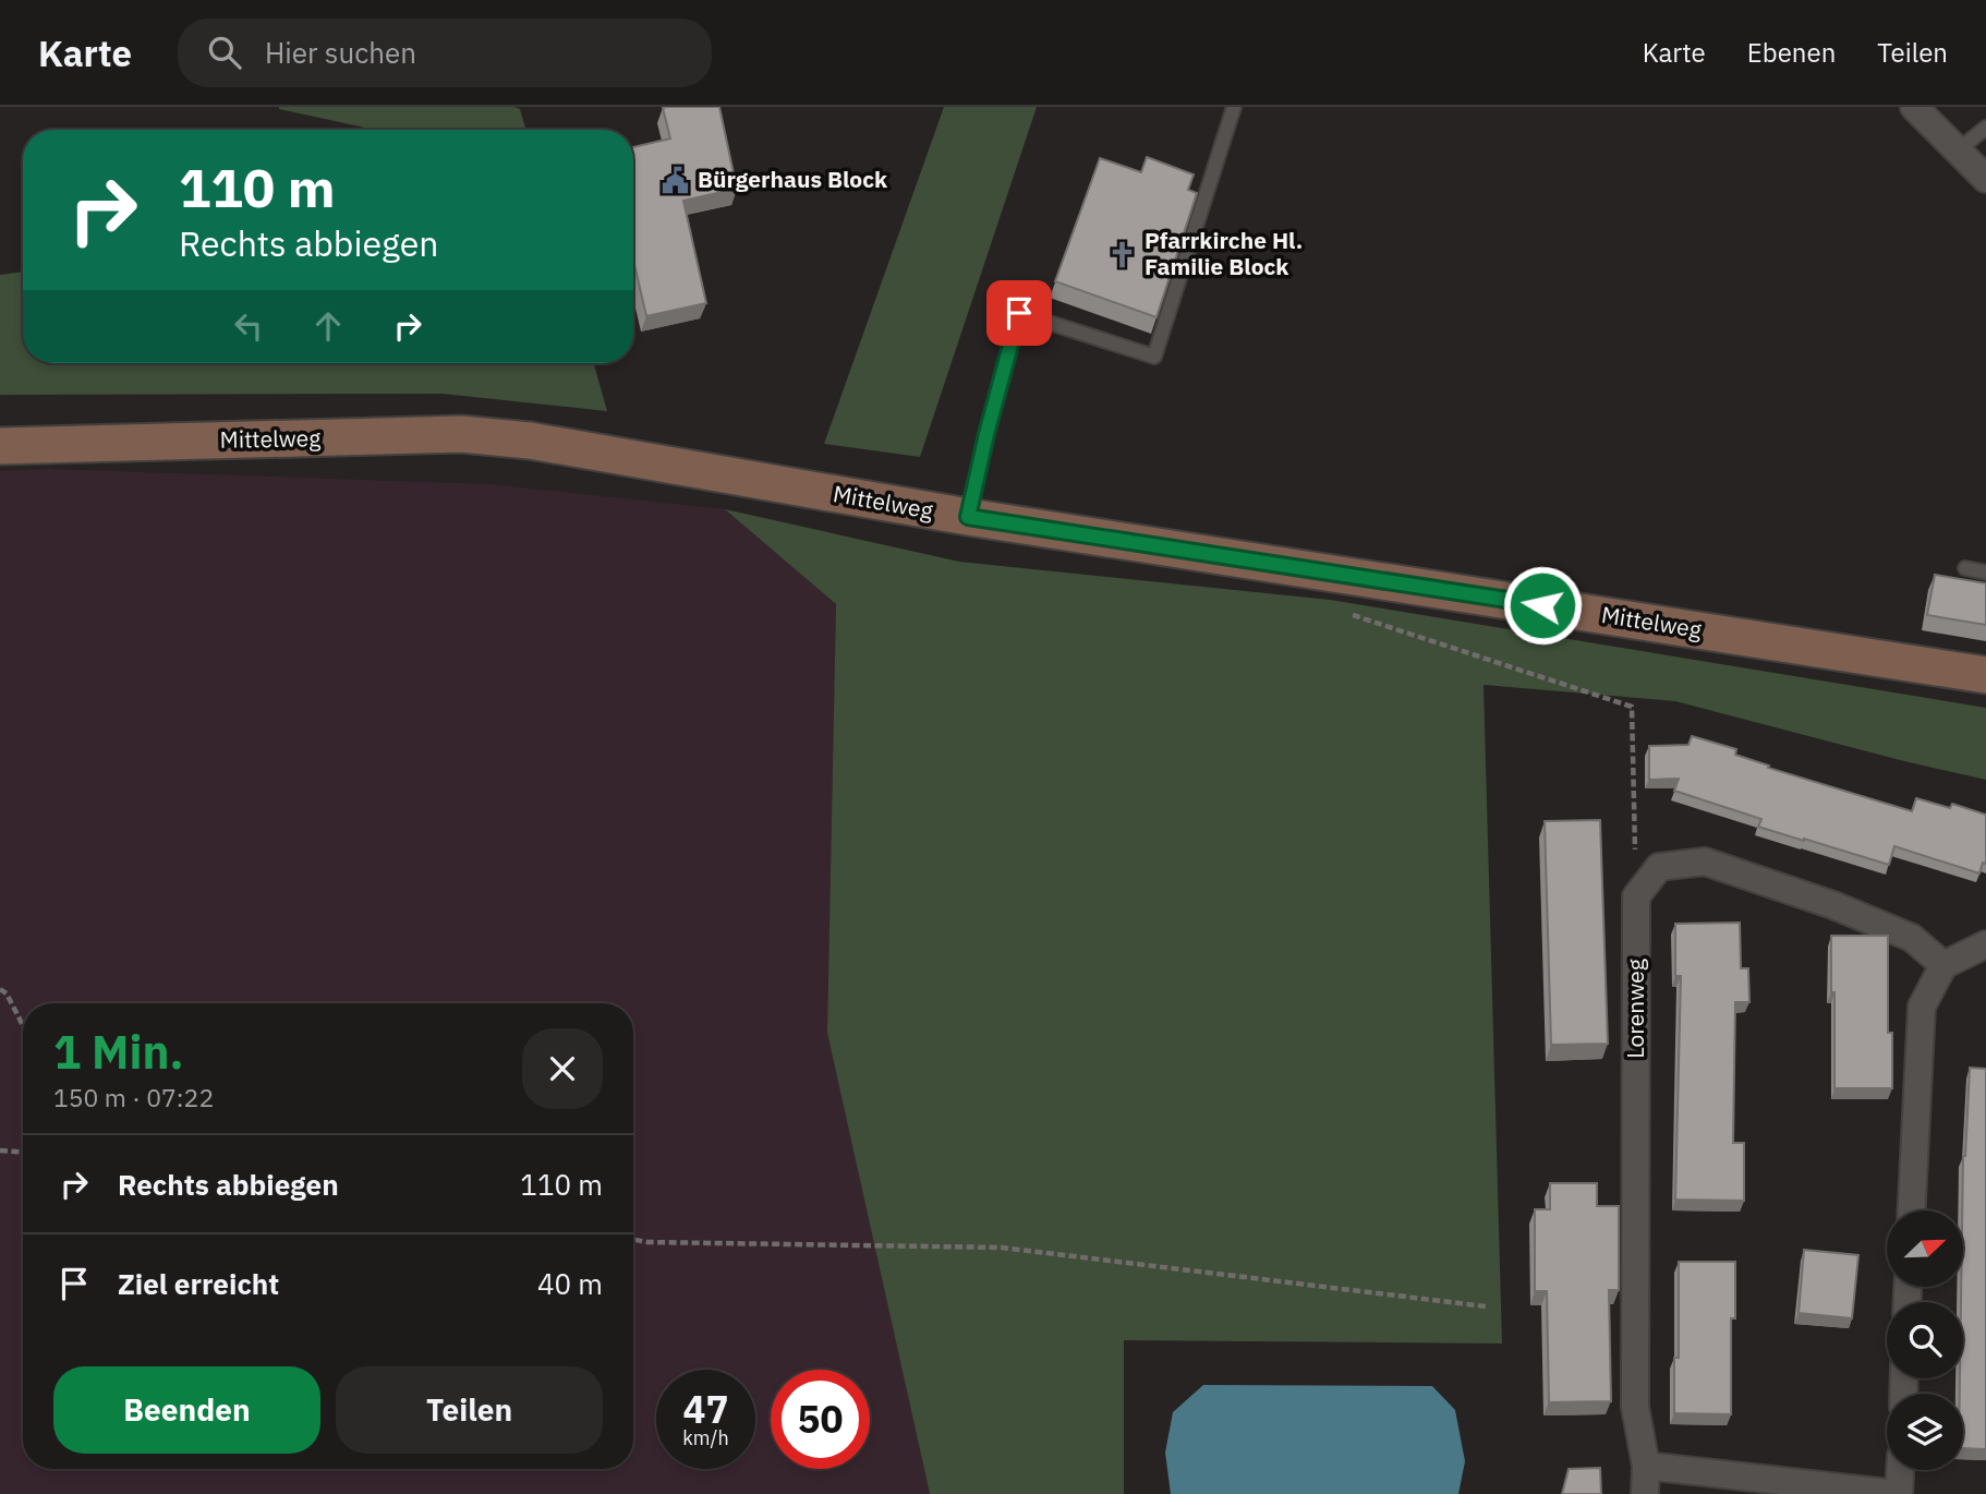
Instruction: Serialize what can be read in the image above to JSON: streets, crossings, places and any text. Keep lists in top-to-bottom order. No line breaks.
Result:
{"streets":{"main road":["Mittelweg"],"street":["Lorenweg"]},"places":{"public building":["Bürgerhaus Block"],"church":["Pfarrkirche Hl. Familie Block"]},"north":"top right","page":{"header":"Karte","search":"Hier suchen","nav":["Karte","Ebenen","Teilen"],"turn":["110 m","Rechts abbiegen"],"heading":["1 Min.","150 m · 07:22"],"list":[{"name":"Rechts abbiegen","value":"110 m"},{"name":"Ziel erreicht","value":"40 m"}],"buttons":["Beenden","Teilen"],"speed":"47 km/h","limit":"50"}}
